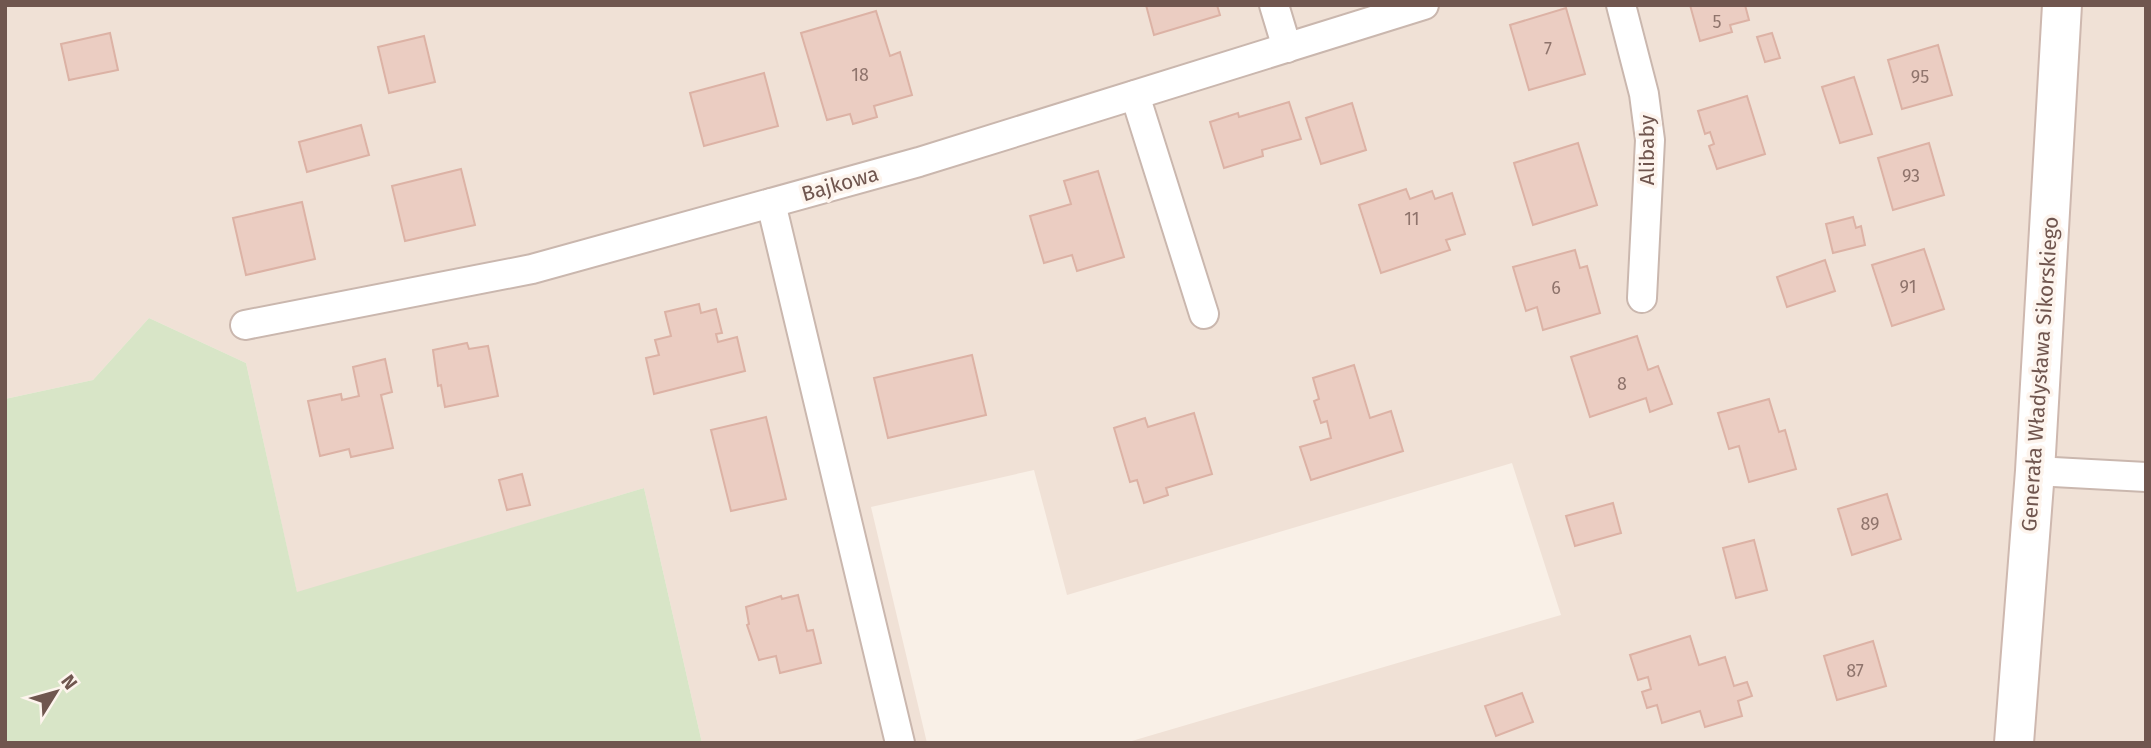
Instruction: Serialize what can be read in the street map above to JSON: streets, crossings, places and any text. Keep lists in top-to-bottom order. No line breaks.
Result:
{"streets":{"street":["Alibaby","Bajkowa","Generała Władysława Sikorskiego"]},"house_numbers":["5","7","18","95","93","11","91","6","8","89","87"],"north":"top right"}
